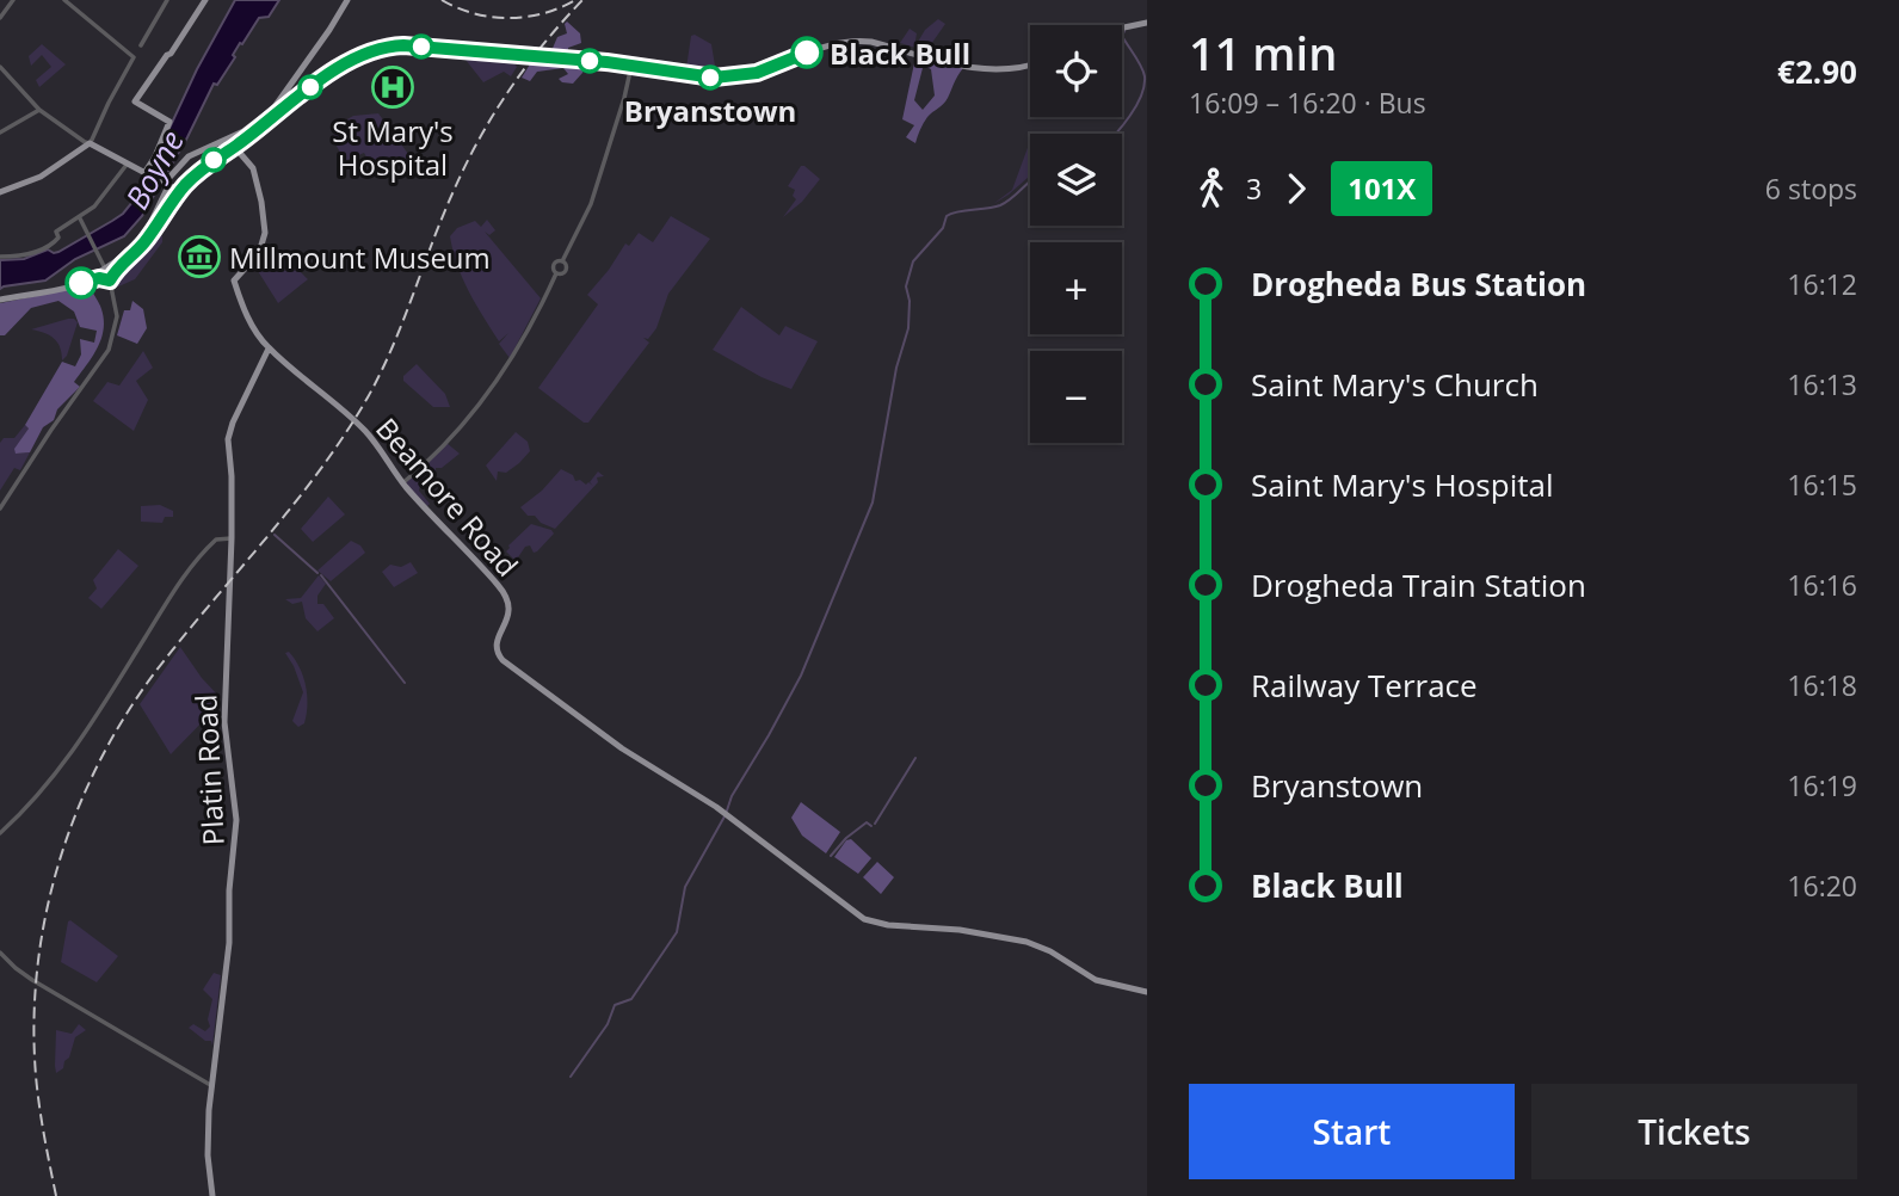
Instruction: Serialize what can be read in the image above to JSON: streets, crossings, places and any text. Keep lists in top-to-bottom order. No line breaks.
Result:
{"streets":{"main road":["Beamore Road","Platin Road"]},"crossings":[["Beamore Road","Platin Road"]],"water":["Boyne"],"places":{"other":["Black Bull","Bryanstown"],"hospital":["St Mary's Hospital"],"museum":["Millmount Museum"]},"lines":["bus line 101X"],"page":{"heading":["11 min","16:09 – 16:20 · Bus","€2.90"],"map_buttons":["+","−"],"legs":["3","101X","6 stops"],"list":[{"name":"Drogheda Bus Station","value":"16:12"},{"name":"Saint Mary's Church","value":"16:13"},{"name":"Saint Mary's Hospital","value":"16:15"},{"name":"Drogheda Train Station","value":"16:16"},{"name":"Railway Terrace","value":"16:18"},{"name":"Bryanstown","value":"16:19"},{"name":"Black Bull","value":"16:20"}],"buttons":["Start","Tickets"]}}
